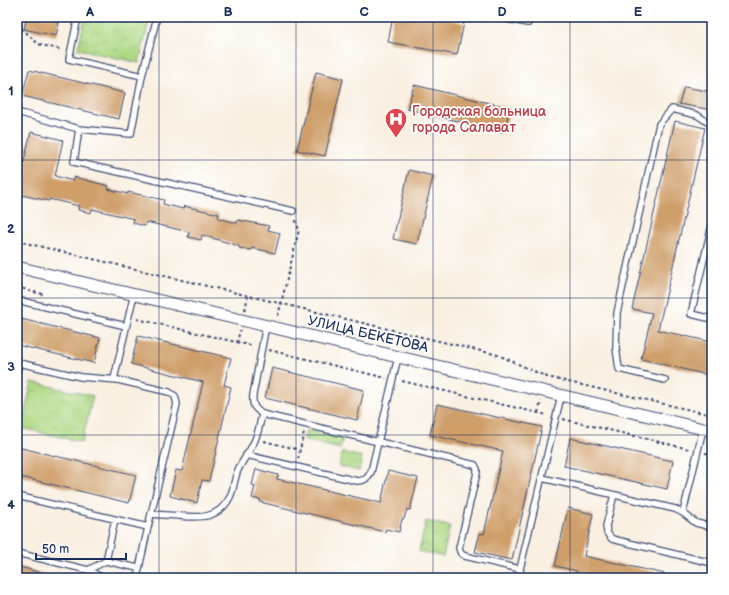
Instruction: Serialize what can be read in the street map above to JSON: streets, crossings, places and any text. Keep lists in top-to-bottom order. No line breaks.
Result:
{"streets":{"street":["УЛИЦА БЕКЕТОВА"]},"places":{"hospital":["Городская больница города Салават"]},"scale_bar":"50 m","grid":{"columns":["A","B","C","D","E"],"rows":["1","2","3","4"]}}
